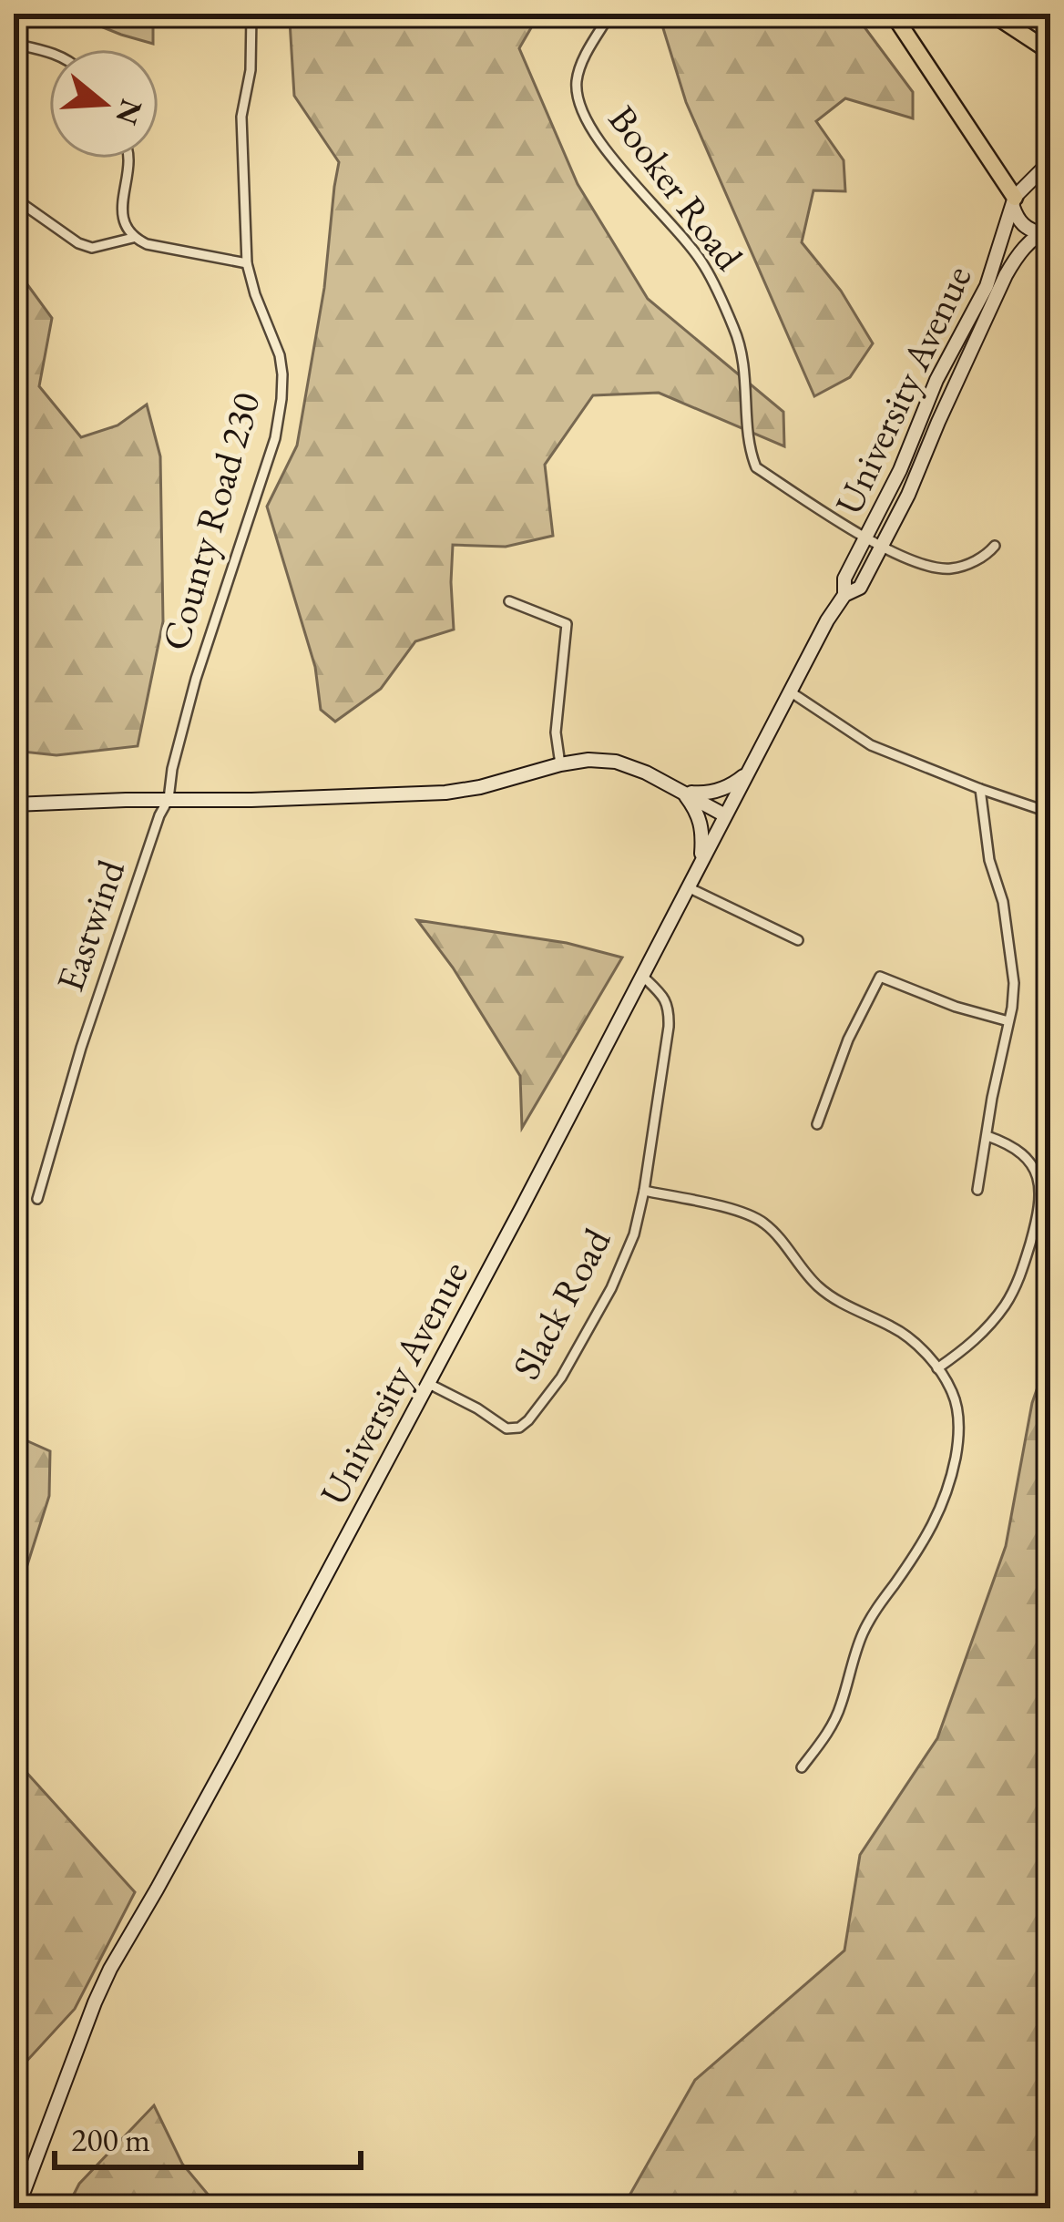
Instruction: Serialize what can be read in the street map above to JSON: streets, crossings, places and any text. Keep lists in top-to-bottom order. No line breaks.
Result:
{"streets":{"main road":["University Avenue"],"street":["Booker Road","County Road 230","Eastwind","Slack Road"]},"crossings":[["Booker Road","University Avenue"],["University Avenue","Slack Road"],["County Road 230","Eastwind"]],"scale_bar":"200 m","north":"right"}
